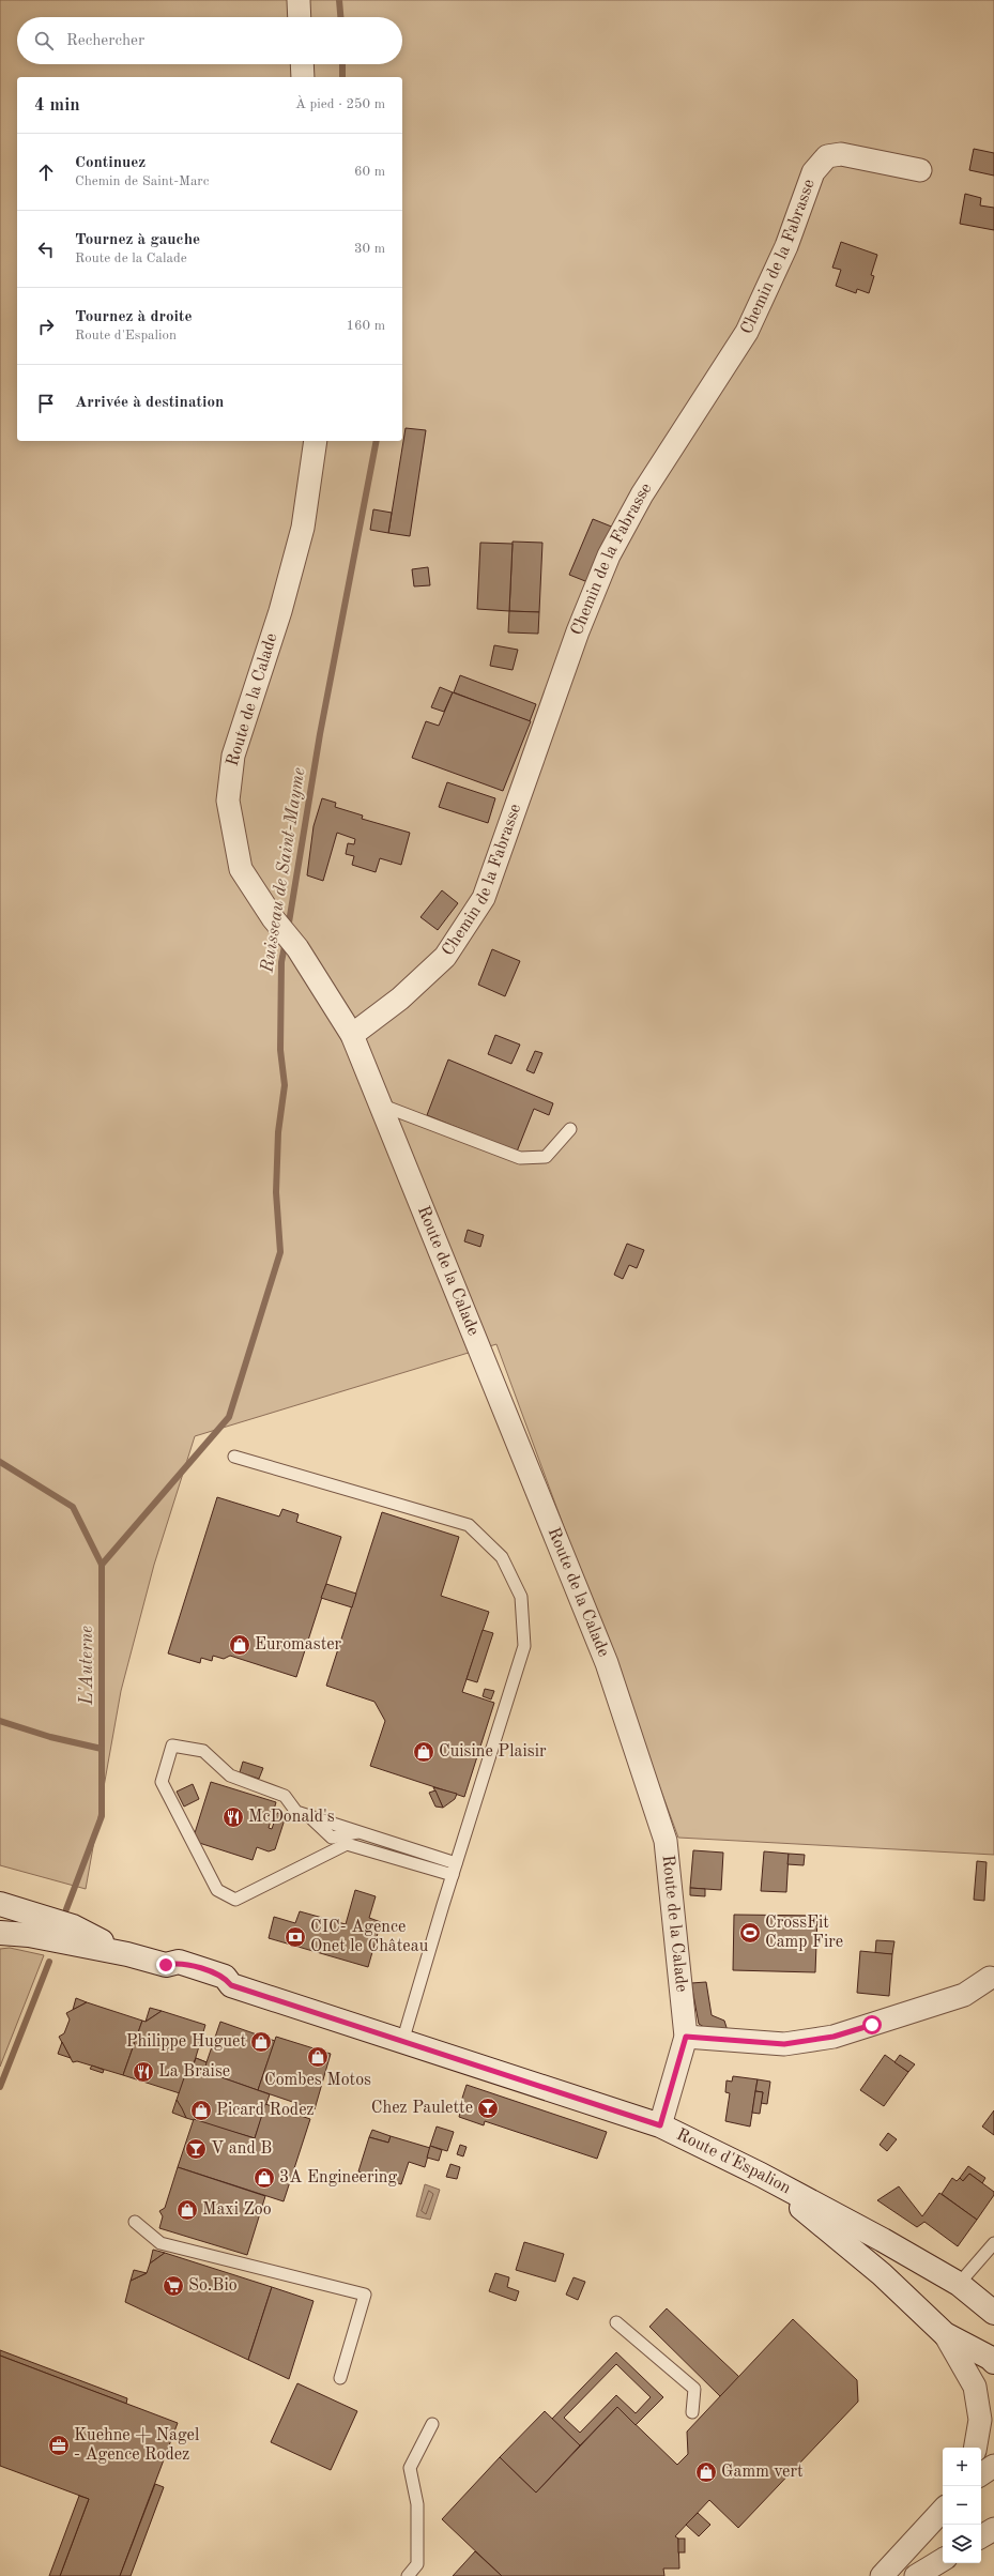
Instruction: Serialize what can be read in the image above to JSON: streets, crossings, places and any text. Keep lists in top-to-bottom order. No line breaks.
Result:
{"streets":{"main road":["Route d'Espalion"],"street":["Chemin de la Fabrasse","Route de la Calade"]},"crossings":[["Chemin de la Fabrasse","Route de la Calade"],["Route de la Calade","Route d'Espalion"]],"water":["Ruisseau de Saint-Mayme","L'Auterne"],"places":{"shop":["Euromaster","Cuisine Plaisir","Philippe Huguet","Combes Motos","Picard Rodez","3A Engineering","Maxi Zoo","Gamm vert"],"restaurant":["McDonald's","La Braise"],"sports":["CrossFit Camp Fire"],"bank":["CIC- Agence Onet le Château"],"bar":["Chez Paulette","V and B"],"supermarket":["So.Bio"],"office":["Kuehne + Nagel - Agence Rodez"]},"page":{"search":"Rechercher","heading":["4 min","À pied · 250 m"],"list":[["Continuez","Chemin de Saint-Marc","60 m"],["Tournez à gauche","Route de la Calade","30 m"],["Tournez à droite","Route d'Espalion","160 m"],"Arrivée à destination"],"map_buttons":["+","−"]}}
